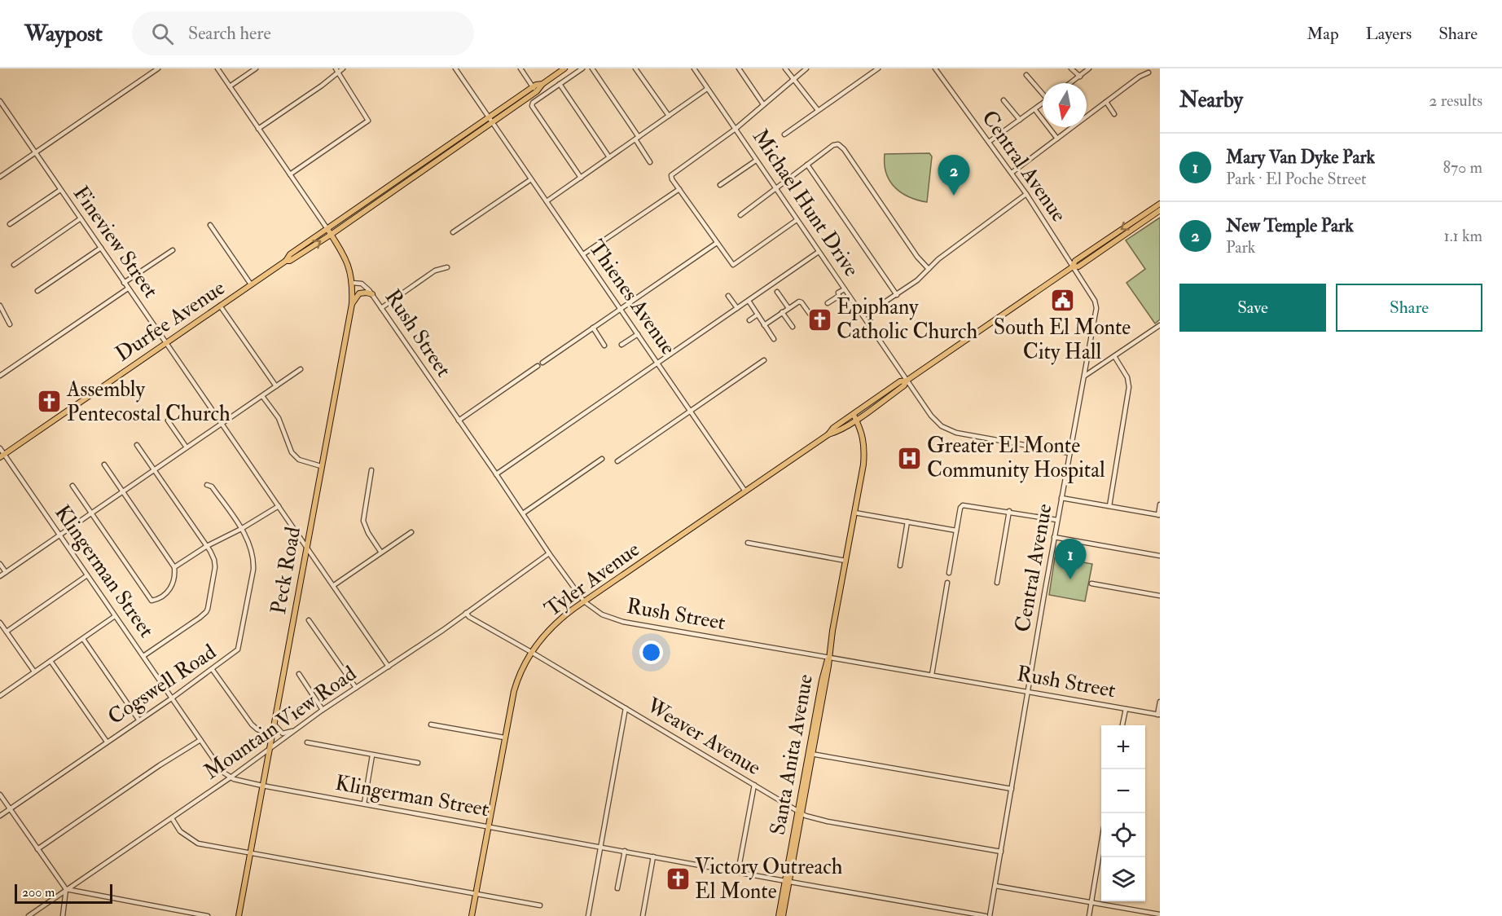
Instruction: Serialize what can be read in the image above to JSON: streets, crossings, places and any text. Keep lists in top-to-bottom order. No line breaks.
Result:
{"streets":{"main road":["Durfee Avenue","Peck Road","Tyler Avenue","Santa Anita Avenue"],"street":["Central Avenue","Michael Hunt Drive","Fineview Street","Thienes Avenue","Rush Street","Klingerman Street","Cogswell Road","Mountain View Road","Weaver Avenue"]},"crossings":[["Central Avenue","Michael Hunt Drive"],["Central Avenue","Rush Street"],["Central Avenue","Weaver Avenue"],["Fineview Street","Durfee Avenue"],["Fineview Street","Peck Road"],["Fineview Street","Mountain View Road"],["Thienes Avenue","Durfee Avenue"],["Thienes Avenue","Tyler Avenue"],["Durfee Avenue","Peck Road"],["Durfee Avenue","Klingerman Street"],["Rush Street","Peck Road"],["Rush Street","Tyler Avenue"],["Rush Street","Mountain View Road"],["Rush Street","Santa Anita Avenue"],["Peck Road","Klingerman Street"],["Peck Road","Mountain View Road"],["Klingerman Street","Tyler Avenue"],["Klingerman Street","Cogswell Road"],["Klingerman Street","Mountain View Road"],["Klingerman Street","Santa Anita Avenue"],["Tyler Avenue","Weaver Avenue"],["Tyler Avenue","Santa Anita Avenue"],["Mountain View Road","Weaver Avenue"],["Weaver Avenue","Santa Anita Avenue"]],"places":{"public building":["South El Monte City Hall"],"church":["Epiphany Catholic Church","Assembly Pentecostal Church","Victory Outreach El Monte"],"hospital":["Greater El Monte Community Hospital"]},"scale_bar":"200 m","north":"bottom","page":{"header":"Waypost","search":"Search here","nav":["Map","Layers","Share"],"heading":["Nearby","2 results"],"list":[{"mark":"1","name":"Mary Van Dyke Park","note":"Park · El Poche Street","value":"870 m"},{"mark":"2","name":"New Temple Park","note":"Park","value":"1.1 km"}],"pins":["2","1"],"buttons":["Save","Share"],"map_buttons":["+","−"],"scale":"200 m"}}
